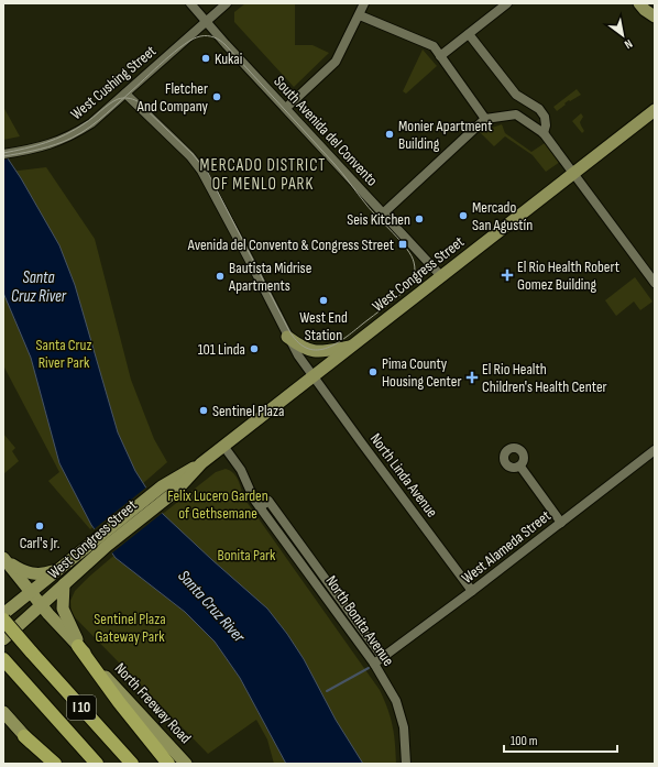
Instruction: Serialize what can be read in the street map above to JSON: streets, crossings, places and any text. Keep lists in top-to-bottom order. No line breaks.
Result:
{"streets":{"highway":["I 10"],"main road":["West Congress Street","North Freeway Road"],"street":["West Cushing Street","South Avenida del Convento","North Linda Avenue","West Alameda Street","North Bonita Avenue"]},"crossings":[["West Cushing Street","South Avenida del Convento"],["West Cushing Street","North Linda Avenue"],["South Avenida del Convento","West Congress Street"],["West Congress Street","North Linda Avenue"],["West Congress Street","North Bonita Avenue"],["West Congress Street","North Freeway Road"],["North Linda Avenue","West Alameda Street"],["West Alameda Street","North Bonita Avenue"]],"districts":["MERCADO DISTRICT OF MENLO PARK"],"water":["Santa Cruz River"],"parks":["Santa Cruz River Park","Felix Lucero Garden of Gethsemane","Bonita Park","Sentinel Plaza Gateway Park"],"places":{"other":["Kukai","Fletcher And Company","Monier Apartment Building","Mercado San Agustín","Seis Kitchen","Bautista Midrise Apartments","West End Station","101 Linda","Pima County Housing Center","Sentinel Plaza","Carl's Jr."],"transit":["Avenida del Convento & Congress Street"],"health":["El Rio Health Robert Gomez Building","El Rio Health Children's Health Center"]},"scale_bar":"100 m","north":"bottom right"}
